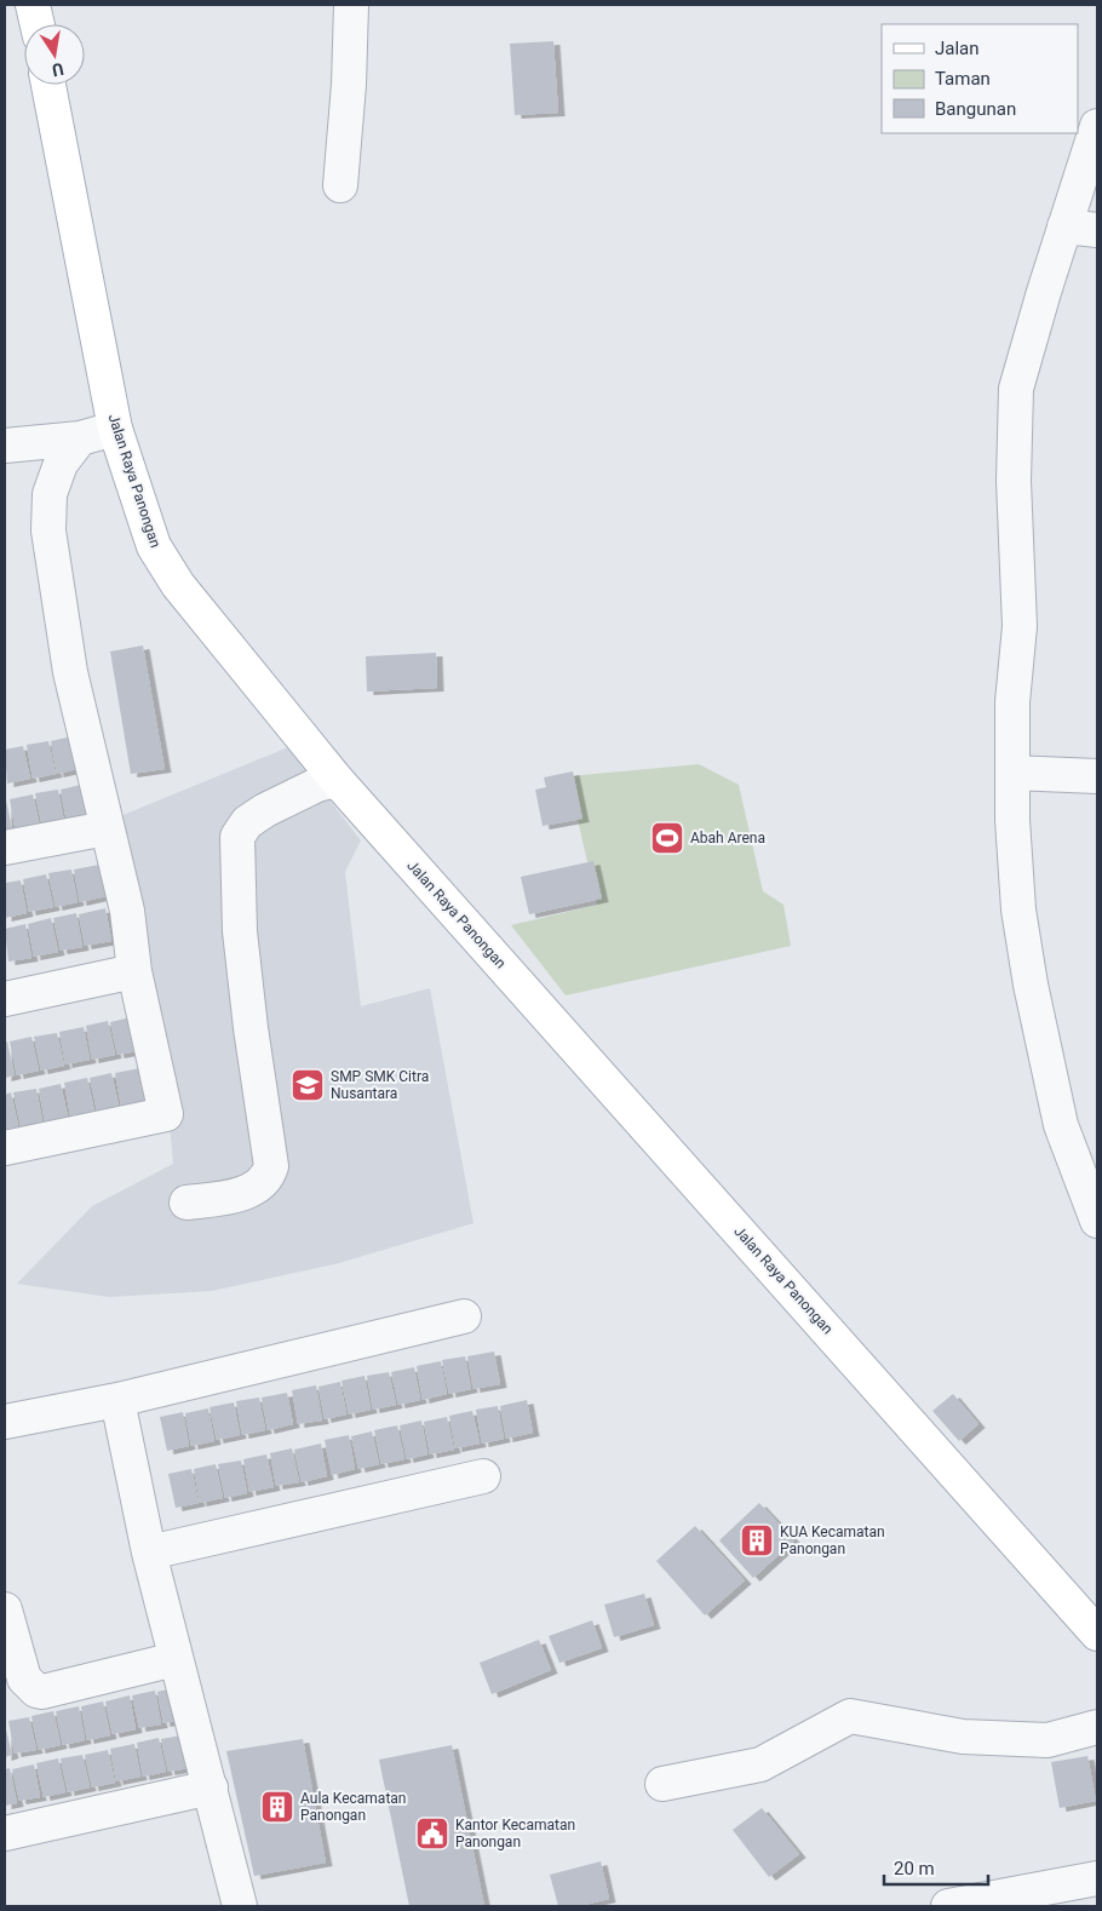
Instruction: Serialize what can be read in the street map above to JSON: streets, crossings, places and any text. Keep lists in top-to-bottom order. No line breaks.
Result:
{"streets":{"main road":["Jalan Raya Panongan"]},"places":{"sports":["Abah Arena"],"school or university":["SMP SMK Citra Nusantara"],"building":["KUA Kecamatan Panongan","Aula Kecamatan Panongan"],"public building":["Kantor Kecamatan Panongan"]},"legend":["Jalan","Taman","Bangunan"],"scale_bar":"20 m","north":"bottom"}
